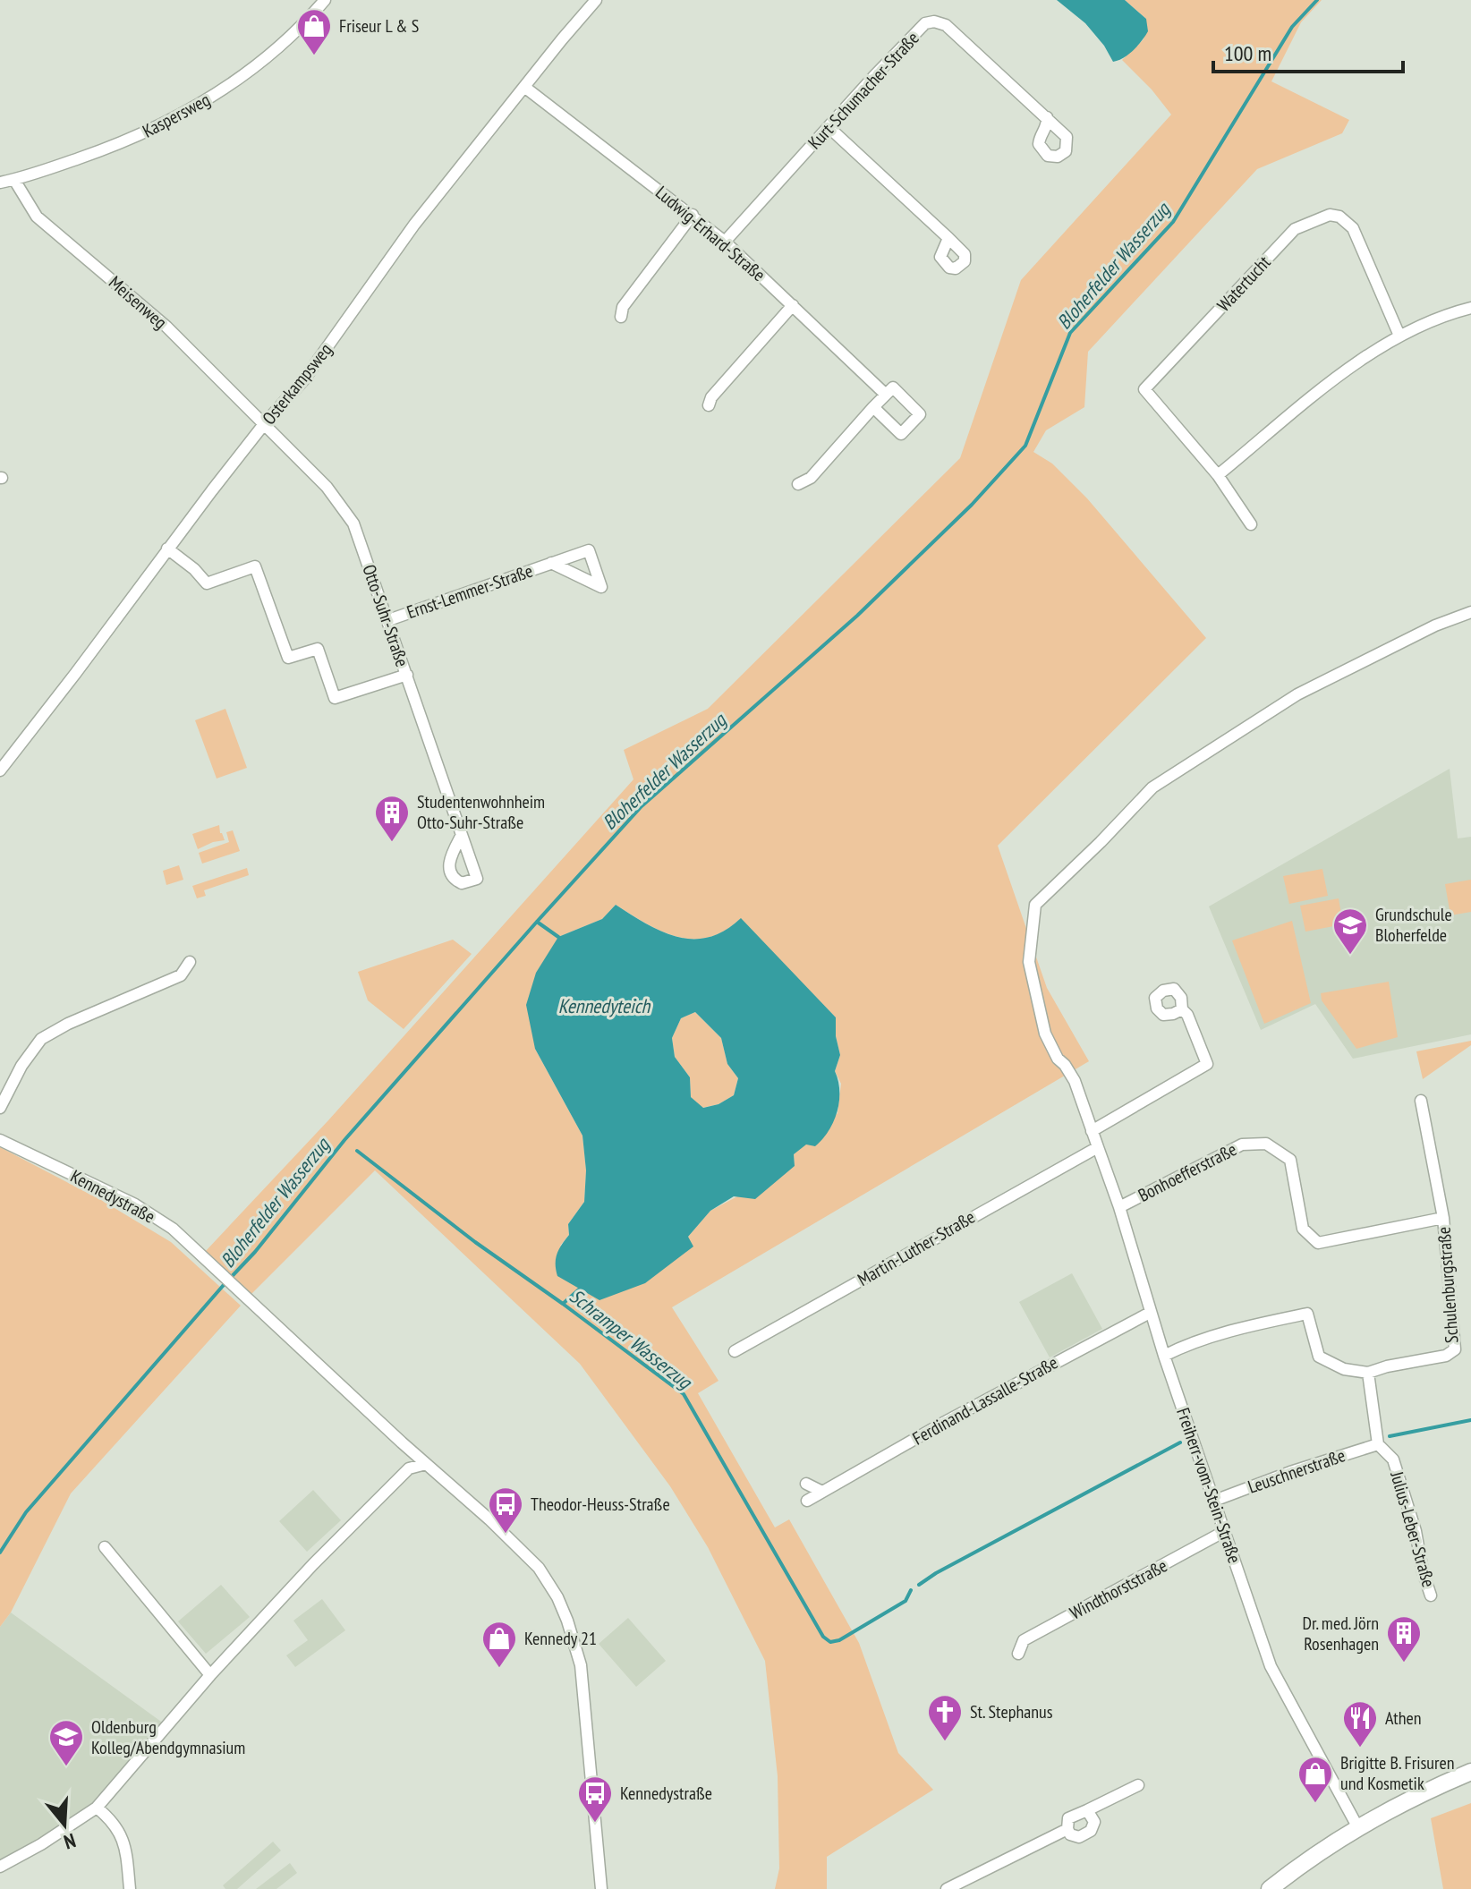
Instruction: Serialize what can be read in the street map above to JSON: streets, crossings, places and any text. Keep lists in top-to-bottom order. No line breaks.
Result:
{"streets":{"street":["Kurt-Schumacher-Straße","Kaspersweg","Ludwig-Erhard-Straße","Watertucht","Meisenweg","Osterkampsweg","Ernst-Lemmer-Straße","Otto-Suhr-Straße","Bonhoefferstraße","Kennedystraße","Martin-Luther-Straße","Schulenburgstraße","Ferdinand-Lassalle-Straße","Leuschnerstraße","Freiherr-vom-Stein-Straße","Julius-Leber-Straße","Windthorststraße"]},"crossings":[["Kurt-Schumacher-Straße","Ludwig-Erhard-Straße"],["Kaspersweg","Meisenweg"],["Ludwig-Erhard-Straße","Osterkampsweg"],["Meisenweg","Osterkampsweg"],["Meisenweg","Otto-Suhr-Straße"],["Osterkampsweg","Otto-Suhr-Straße"],["Ernst-Lemmer-Straße","Otto-Suhr-Straße"],["Bonhoefferstraße","Schulenburgstraße"],["Bonhoefferstraße","Freiherr-vom-Stein-Straße"],["Martin-Luther-Straße","Freiherr-vom-Stein-Straße"],["Schulenburgstraße","Julius-Leber-Straße"],["Ferdinand-Lassalle-Straße","Freiherr-vom-Stein-Straße"],["Leuschnerstraße","Freiherr-vom-Stein-Straße"],["Leuschnerstraße","Julius-Leber-Straße"],["Freiherr-vom-Stein-Straße","Windthorststraße"]],"water":["Bloherfelder Wasserzug","Kennedyteich","Schramper Wasserzug"],"places":{"shop":["Friseur L & S","Kennedy 21","Brigitte B. Frisuren und Kosmetik"],"building":["Studentenwohnheim Otto-Suhr-Straße","Dr. med. Jörn Rosenhagen"],"school or university":["Grundschule Bloherfelde","Oldenburg Kolleg/Abendgymnasium"],"bus stop":["Theodor-Heuss-Straße","Kennedystraße"],"church":["St. Stephanus"],"restaurant":["Athen"]},"scale_bar":"100 m","north":"bottom"}
